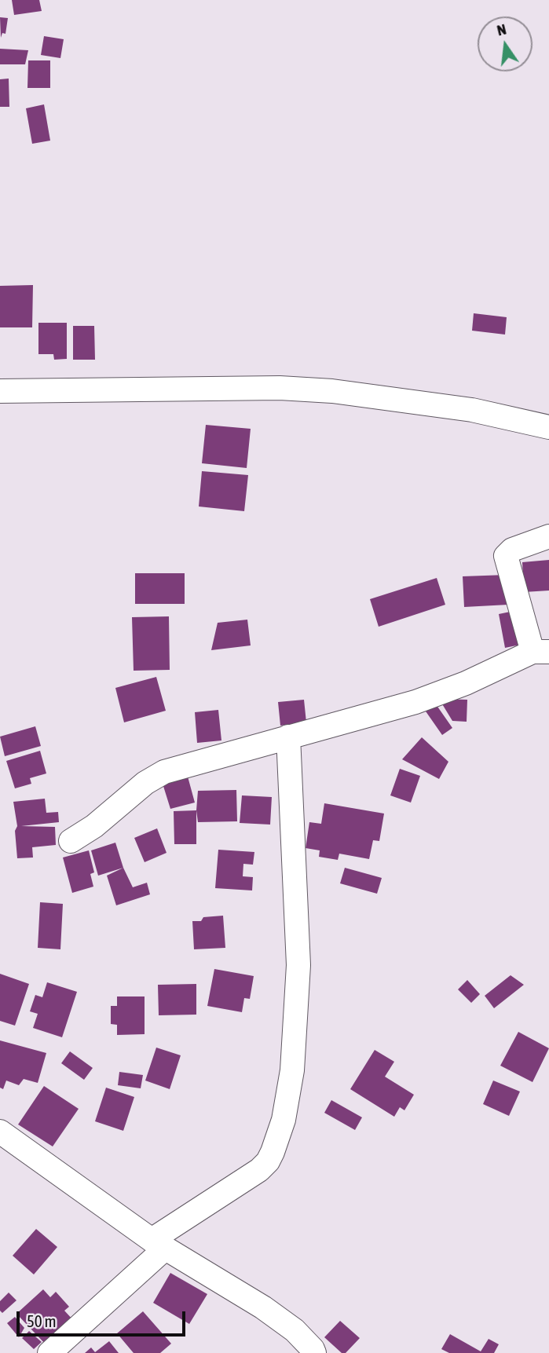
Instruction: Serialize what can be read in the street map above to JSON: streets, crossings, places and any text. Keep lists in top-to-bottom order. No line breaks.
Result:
{"scale_bar":"50 m","north":"top"}
